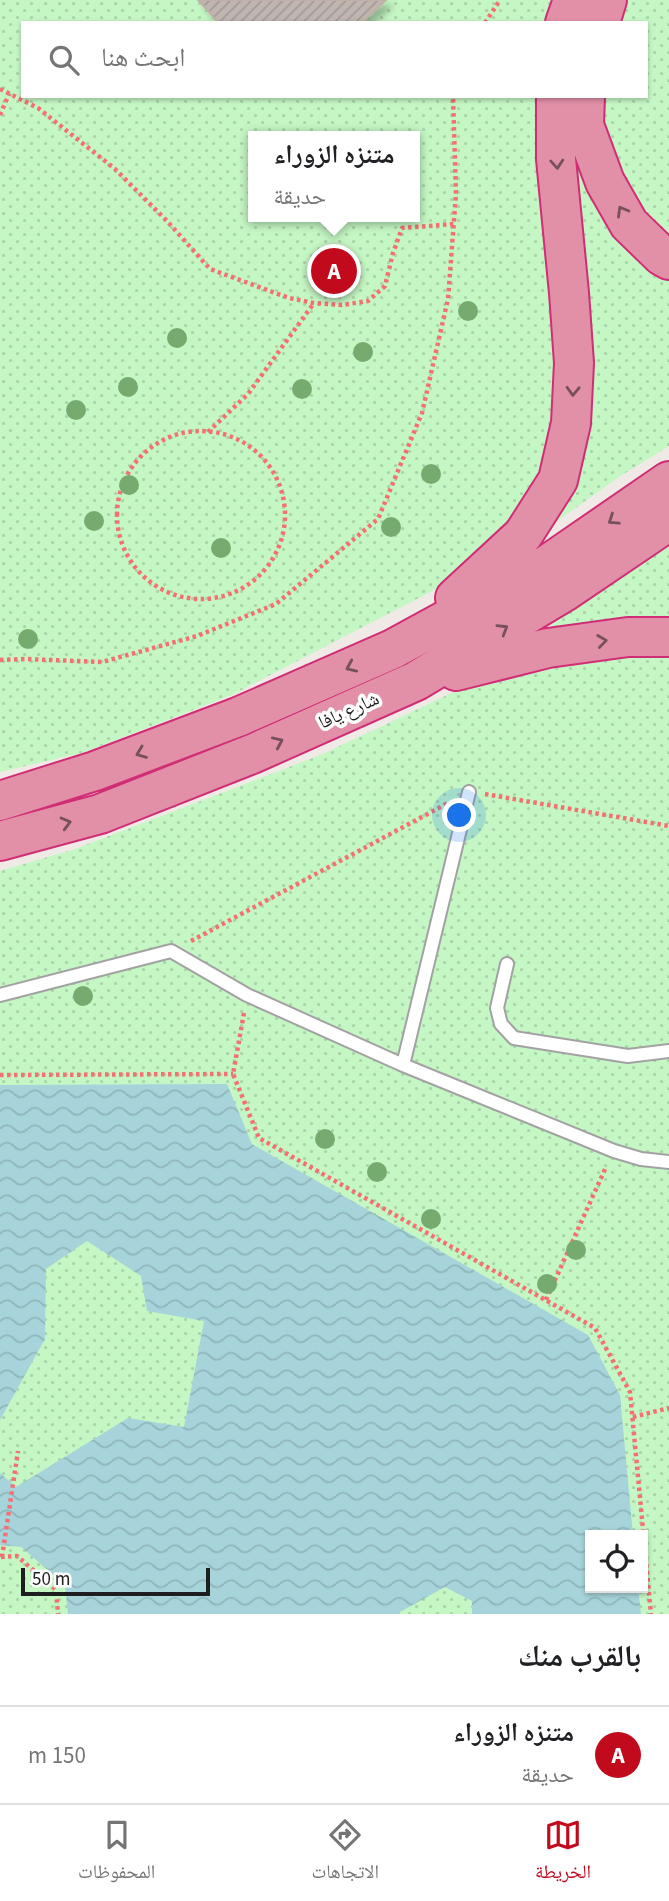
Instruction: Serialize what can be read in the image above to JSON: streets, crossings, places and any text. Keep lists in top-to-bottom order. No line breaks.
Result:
{"streets":{"highway":["شارع يافا"]},"scale_bar":"50 m","page":{"search":"ابحث هنا","popup":["متنزه الزوراء","حديقة"],"pins":"A","scale":"50 m","heading":"بالقرب منك","list":[{"mark":"A","name":"متنزه الزوراء","note":"حديقة","value":"150 m"}],"nav":["الخريطة","الاتجاهات","المحفوظات"]}}
